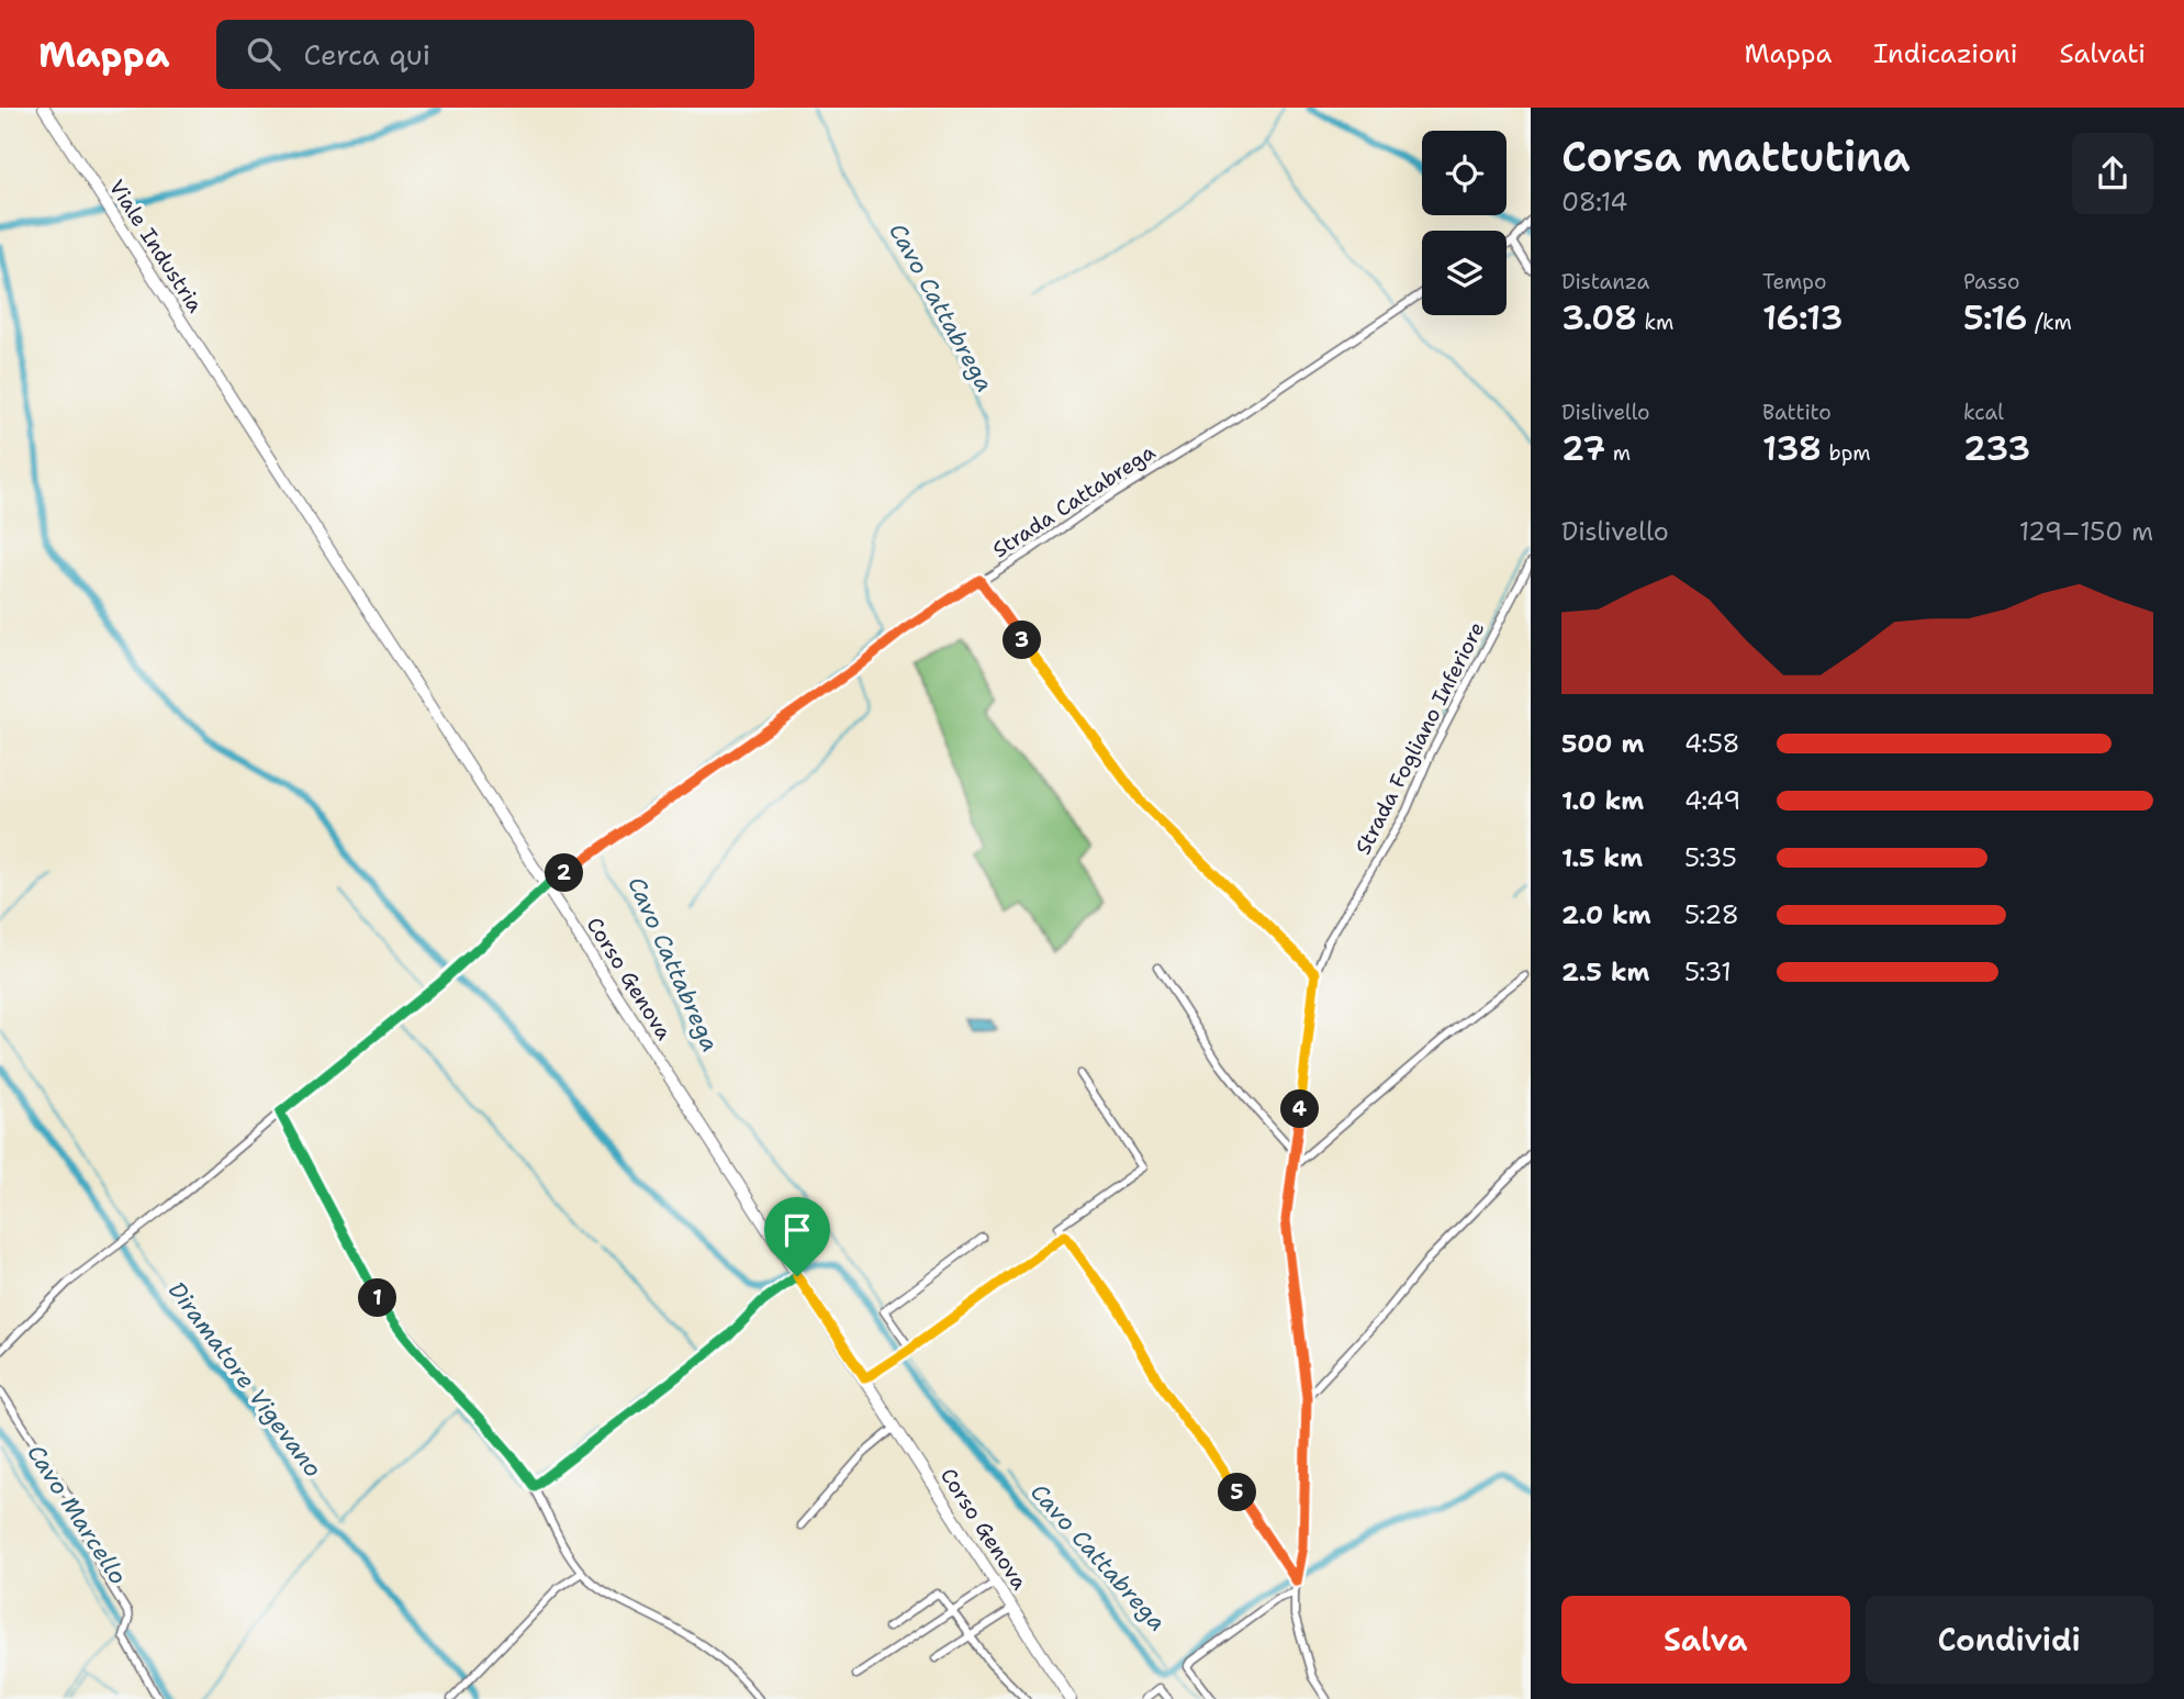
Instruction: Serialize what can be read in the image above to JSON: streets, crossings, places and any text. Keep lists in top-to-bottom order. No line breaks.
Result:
{"streets":{"main road":["Viale Industria","Corso Genova"],"street":["Strada Cattabrega","Strada Fogliano Inferiore"]},"crossings":[["Viale Industria","Corso Genova"],["Strada Cattabrega","Corso Genova"]],"water":["Cavo Cattabrega","Diramatore Vigevano","Cavo Marcello"],"page":{"header":"Mappa","search":"Cerca qui","nav":["Mappa","Indicazioni","Salvati"],"heading":["Corsa mattutina","08:14"],"stats":[["Distanza","3.08 km"],["Tempo","16:13"],["Passo","5:16 /km"],["Dislivello","27 m"],["Battito","138 bpm"],["kcal","233"]],"chart":["Dislivello","129–150 m"],"pins":["3","2","4","1","5"],"list":[{"name":"500 m","note":"4:58"},{"name":"1.0 km","note":"4:49"},{"name":"1.5 km","note":"5:35"},{"name":"2.0 km","note":"5:28"},{"name":"2.5 km","note":"5:31"}],"buttons":["Salva","Condividi"]}}
